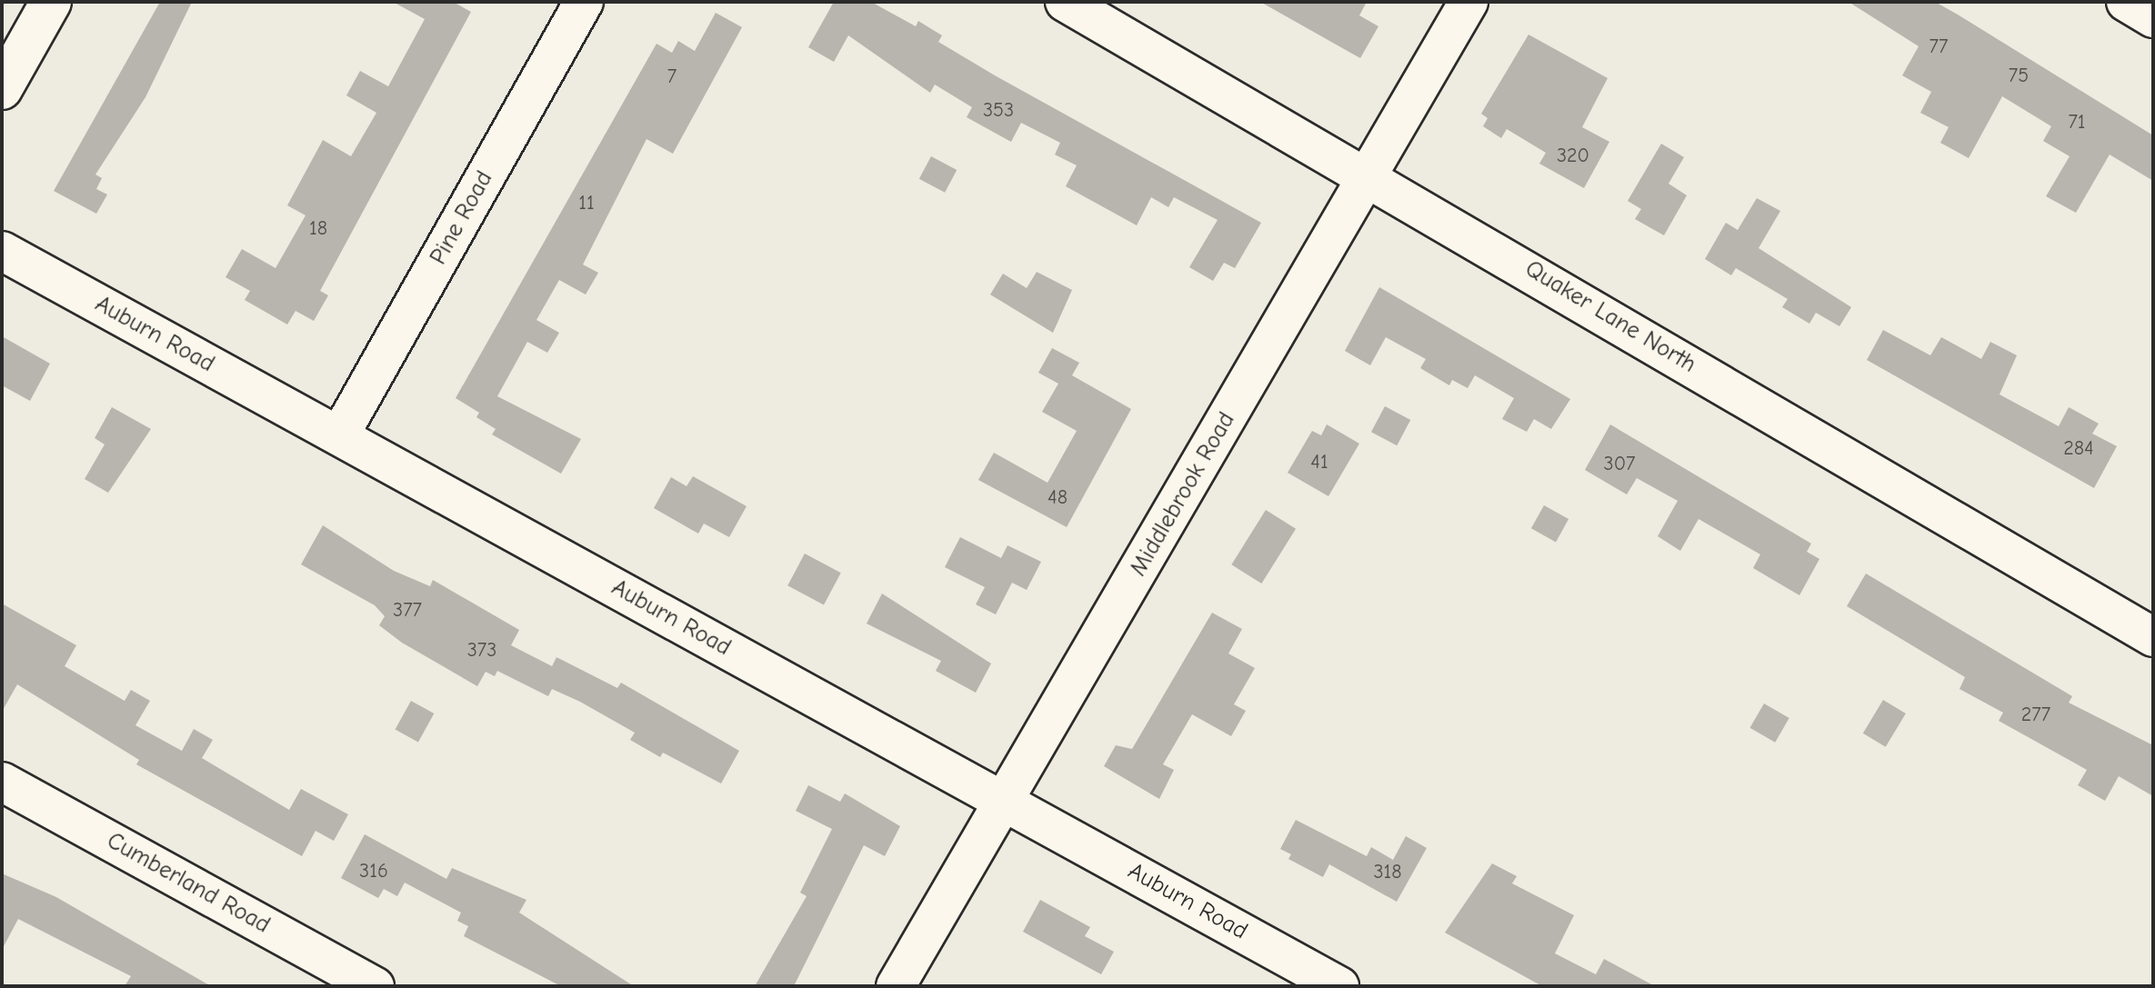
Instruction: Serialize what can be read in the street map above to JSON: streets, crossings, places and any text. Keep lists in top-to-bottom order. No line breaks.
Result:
{"streets":{"street":["Pine Road","Quaker Lane North","Auburn Road","Middlebrook Road","Cumberland Road"]},"crossings":[["Pine Road","Auburn Road"],["Quaker Lane North","Middlebrook Road"],["Auburn Road","Middlebrook Road"]],"house_numbers":["77","75","7","353","71","320","11","18","284","41","307","48","377","373","277","316","318"]}
